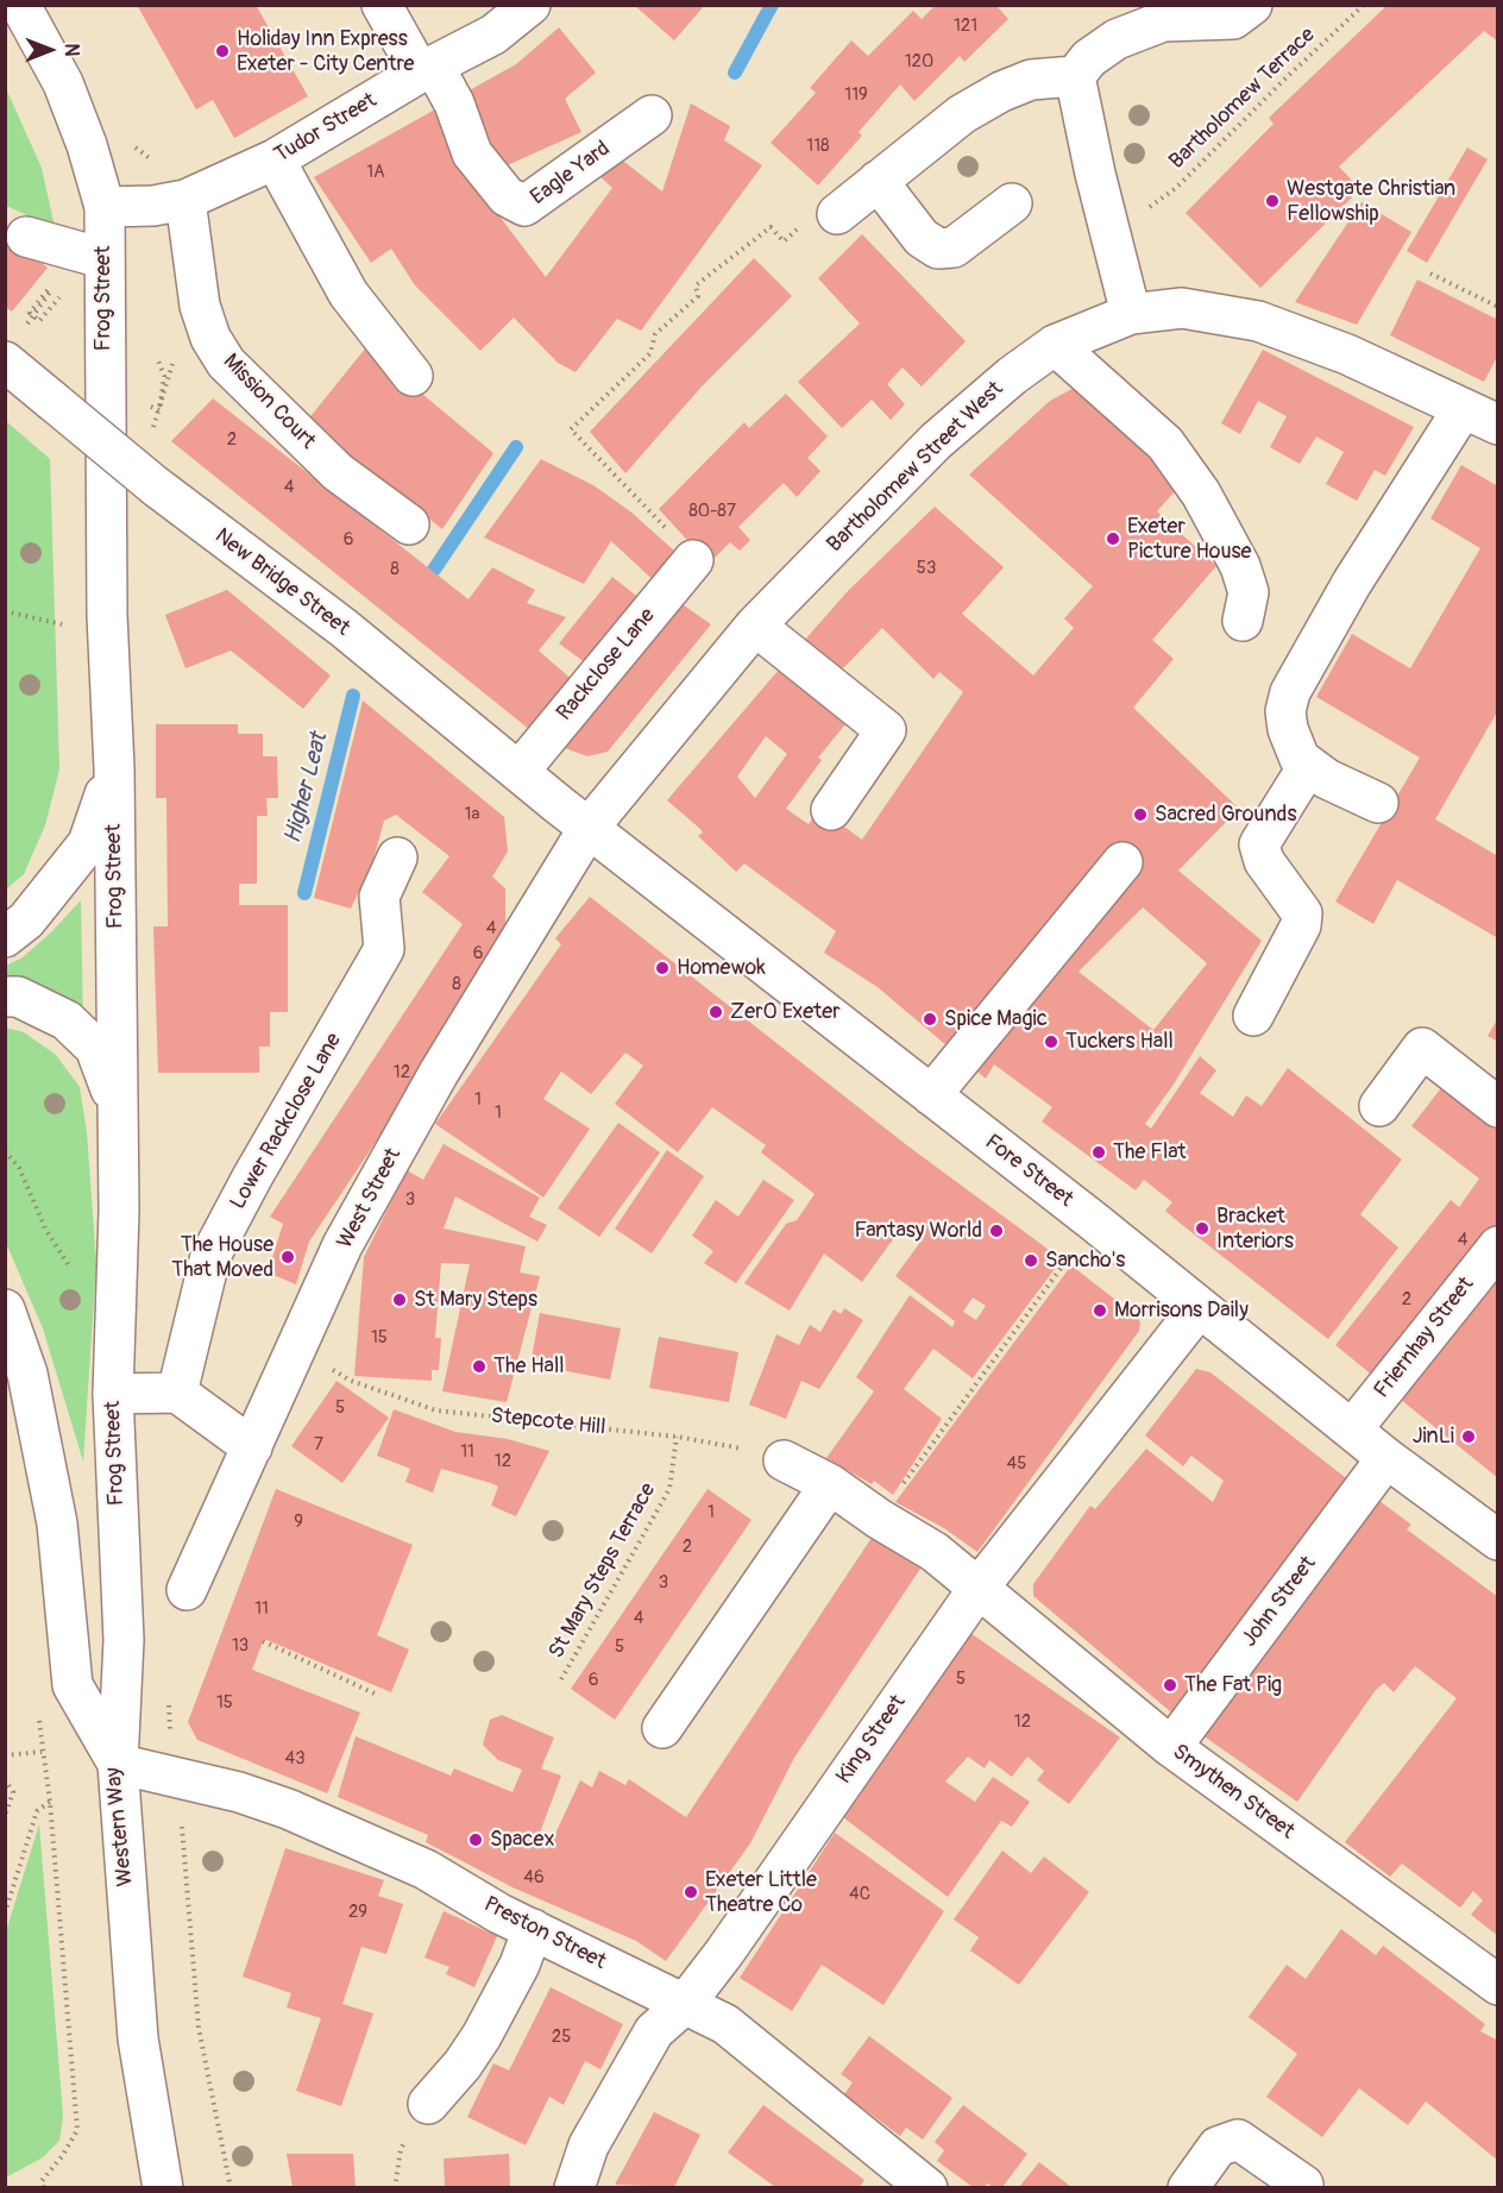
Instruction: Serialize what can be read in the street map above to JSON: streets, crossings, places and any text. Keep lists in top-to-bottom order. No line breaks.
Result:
{"streets":{"street":["Tudor Street","Eagle Yard","Frog Street","Mission Court","Bartholomew Street West","New Bridge Street","Rackclose Lane","Lower Rackclose Lane","Fore Street","West Street","Friernhay Street","John Street","King Street","Smythen Street","Western Way","Preston Street"],"path":["Bartholomew Terrace","Stepcote Hill","St Mary Steps Terrace"]},"crossings":[["Tudor Street","Eagle Yard"],["Tudor Street","Frog Street"],["Tudor Street","Mission Court"],["Frog Street","Western Way"],["Frog Street","Preston Street"],["Bartholomew Street West","Fore Street"],["Bartholomew Street West","West Street"],["New Bridge Street","Rackclose Lane"],["New Bridge Street","Fore Street"],["Fore Street","West Street"],["Fore Street","Friernhay Street"],["Fore Street","John Street"],["Fore Street","King Street"],["Stepcote Hill","St Mary Steps Terrace"],["John Street","Smythen Street"],["King Street","Smythen Street"],["King Street","Preston Street"],["Western Way","Preston Street"]],"water":["Higher Leat"],"places":["Holiday Inn Express Exeter - City Centre","Westgate Christian Fellowship","Exeter Picture House","Sacred Grounds","Homewok","Zer0 Exeter","Spice Magic","Tuckers Hall","The Flat","Bracket Interiors","Fantasy World","The House That Moved","Sancho's","St Mary Steps","Morrisons Daily","The Hall","JinLi","The Fat Pig","Spacex","Exeter Little Theatre Co"],"house_numbers":["121","120","119","118","1A","2","4","80-87","6","53","8","1a","4","6","8","12","1","1","3","4","2","15","5","7","11","12","45","1","9","2","3","11","4","13","5","5","6","15","12","43","46","4C","29","25"],"north":"right"}
